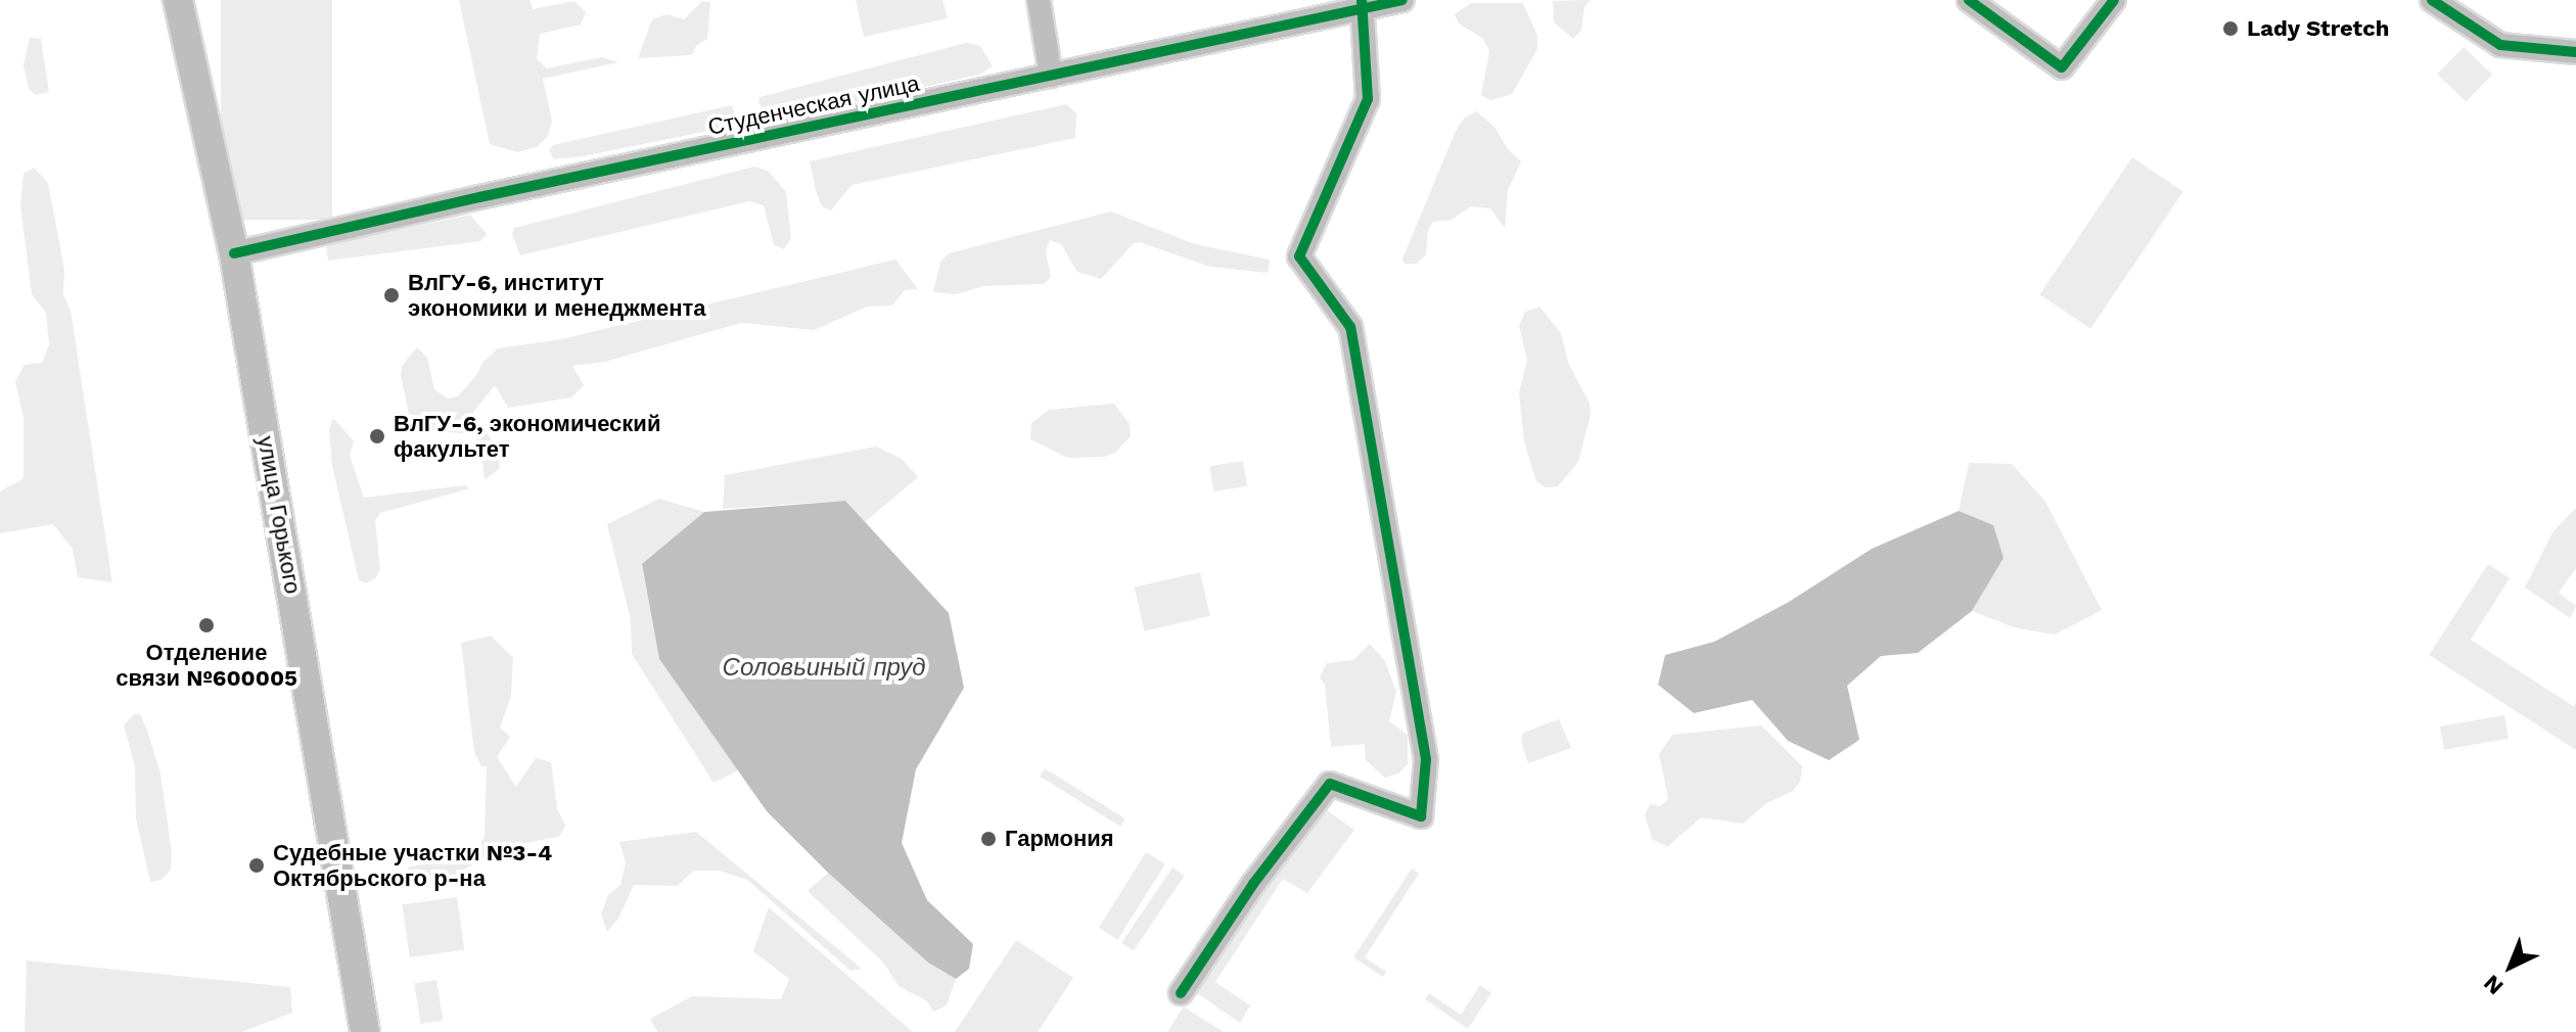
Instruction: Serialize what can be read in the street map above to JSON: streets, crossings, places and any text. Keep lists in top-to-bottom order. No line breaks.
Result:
{"streets":{"main road":["улица Горького"],"street":["Студенческая улица"]},"crossings":[["Студенческая улица","улица Горького"]],"water":["Соловьиный пруд"],"places":["Lady Stretch","ВлГУ-6, институт экономики и менеджмента","ВлГУ-6, экономический факультет","Отделение связи №600005","Гармония","Судебные участки №3-4 Октябрьского р-на"],"north":"bottom left"}
